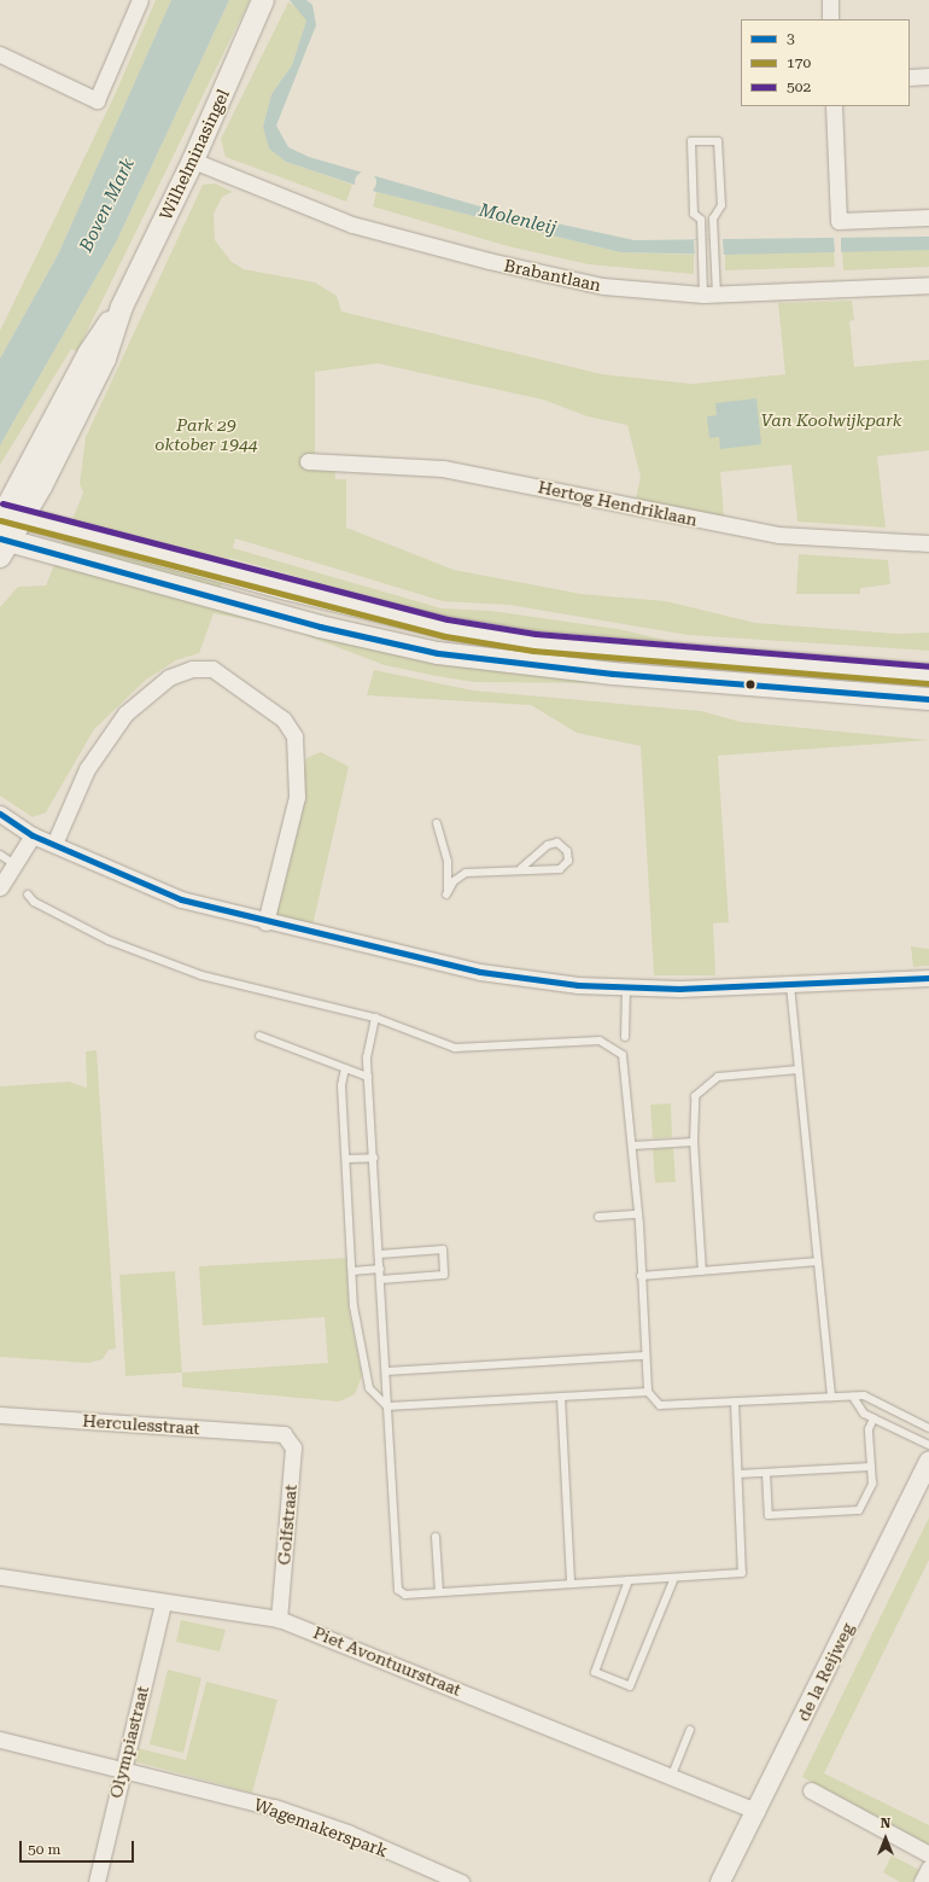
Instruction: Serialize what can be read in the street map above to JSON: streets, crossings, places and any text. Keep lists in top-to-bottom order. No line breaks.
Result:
{"streets":{"main road":["Wilhelminasingel"],"street":["Brabantlaan","Hertog Hendriklaan","Herculesstraat","Golfstraat","Piet Avontuurstraat","de la Reijweg","Olympiastraat","Wagemakerspark"]},"crossings":[["Wilhelminasingel","Brabantlaan"],["Herculesstraat","Golfstraat"],["Golfstraat","Piet Avontuurstraat"],["Piet Avontuurstraat","de la Reijweg"],["Piet Avontuurstraat","Olympiastraat"],["Olympiastraat","Wagemakerspark"]],"water":["Boven Mark","Molenleij"],"parks":["Van Koolwijkpark","Park 29 oktober 1944"],"lines":["transit line 502","transit line 170","transit line 3"],"legend":["3","170","502"],"scale_bar":"50 m","north":"top"}
